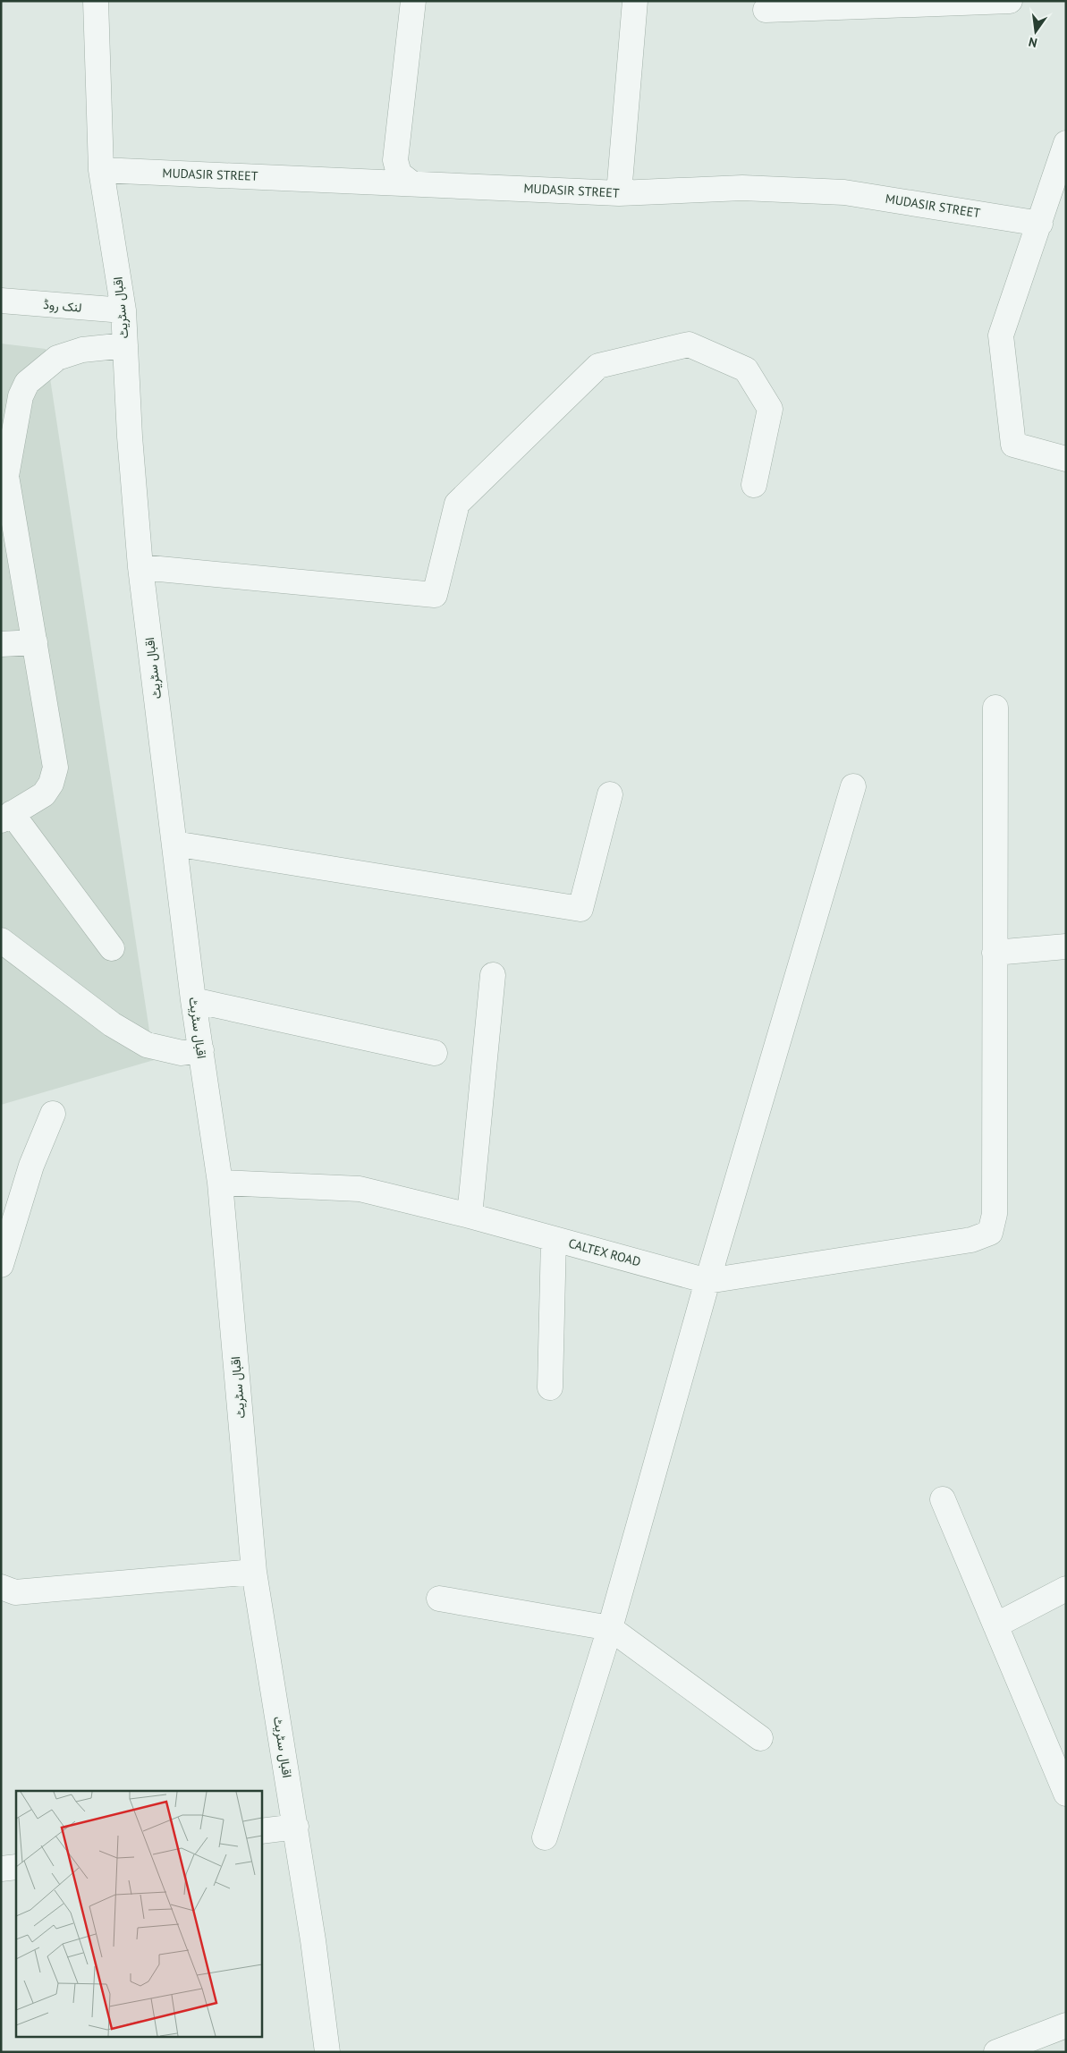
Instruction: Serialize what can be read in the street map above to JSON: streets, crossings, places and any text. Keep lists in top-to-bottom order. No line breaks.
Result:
{"streets":{"street":["MUDASIR STREET","لنک روڈ","اقبال سٹریٹ","CALTEX ROAD"]},"crossings":[["MUDASIR STREET","اقبال سٹریٹ"],["لنک روڈ","اقبال سٹریٹ"],["اقبال سٹریٹ","CALTEX ROAD"]],"north":"bottom"}
